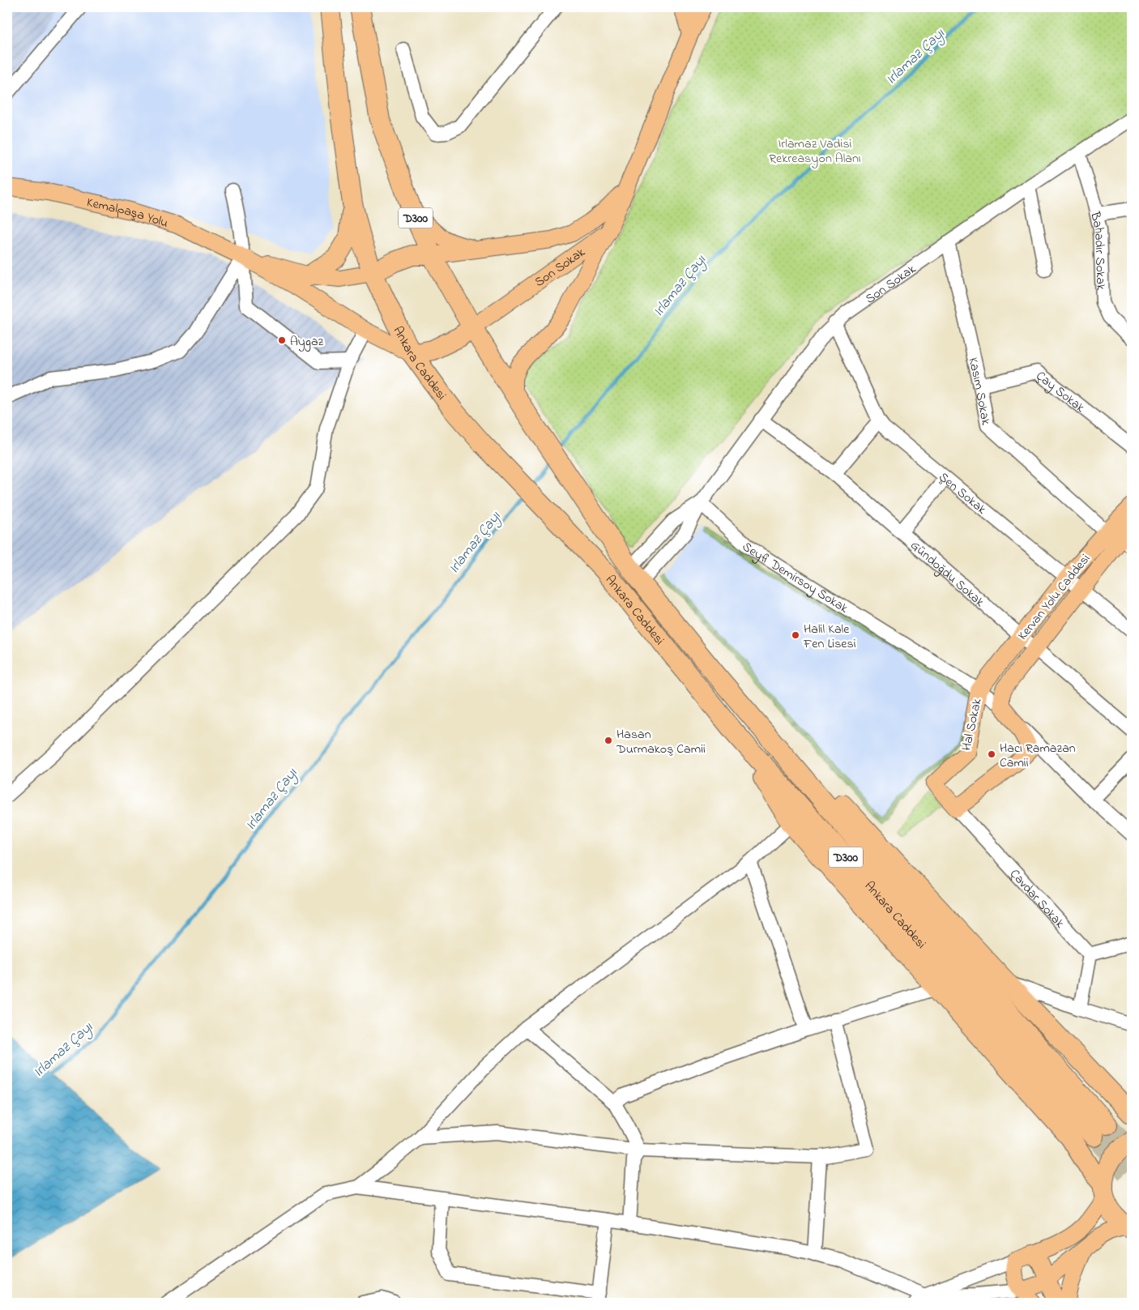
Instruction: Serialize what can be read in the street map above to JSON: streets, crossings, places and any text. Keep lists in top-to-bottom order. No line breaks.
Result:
{"streets":{"highway":["D300","Ankara Caddesi"],"main road":["Kemalpaşa Yolu","Son Sokak","Kervan Yolu Caddesi","Hal Sokak"],"street":["Bahadır Sokak","Kasım Sokak","Çay Sokak","Şen Sokak","Gündoğdu Sokak","Seyfi Demirsoy Sokak","Çavdar Sokak"]},"crossings":[["Kemalpaşa Yolu","Ankara Caddesi"],["Bahadır Sokak","Son Sokak"],["Son Sokak","Ankara Caddesi"],["Son Sokak","Kasım Sokak"],["Son Sokak","Şen Sokak"],["Son Sokak","Gündoğdu Sokak"],["Son Sokak","Seyfi Demirsoy Sokak"],["Kasım Sokak","Çay Sokak"],["Kasım Sokak","Kervan Yolu Caddesi"],["Şen Sokak","Kervan Yolu Caddesi"],["Gündoğdu Sokak","Kervan Yolu Caddesi"],["Seyfi Demirsoy Sokak","Kervan Yolu Caddesi"],["Seyfi Demirsoy Sokak","Hal Sokak"],["Kervan Yolu Caddesi","Hal Sokak"],["Hal Sokak","Çavdar Sokak"]],"water":["Irlamaz Çayı"],"parks":["Irlamaz Vadisi Rekreasyon Alanı"],"places":["Aygaz","Halil Kale Fen Lisesi","Hasan Durmakoş Camii","Hacı Ramazan Camii"]}
